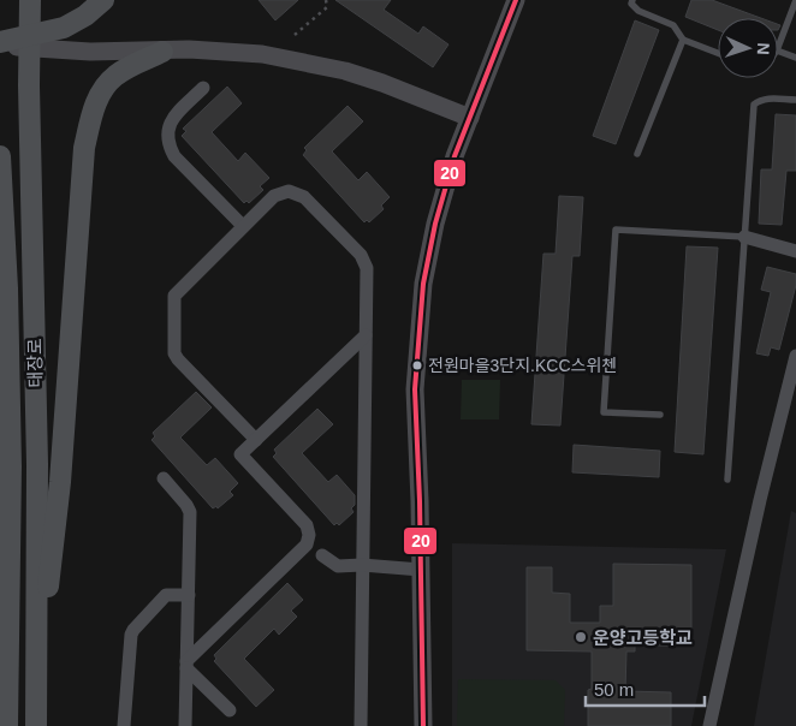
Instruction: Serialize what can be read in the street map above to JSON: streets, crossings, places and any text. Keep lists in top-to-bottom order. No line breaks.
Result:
{"streets":{"main road":["태장로"]},"places":["전원마을3단지.KCC스위첸","운양고등학교"],"lines":["transit line 20"],"scale_bar":"50 m","north":"right"}
